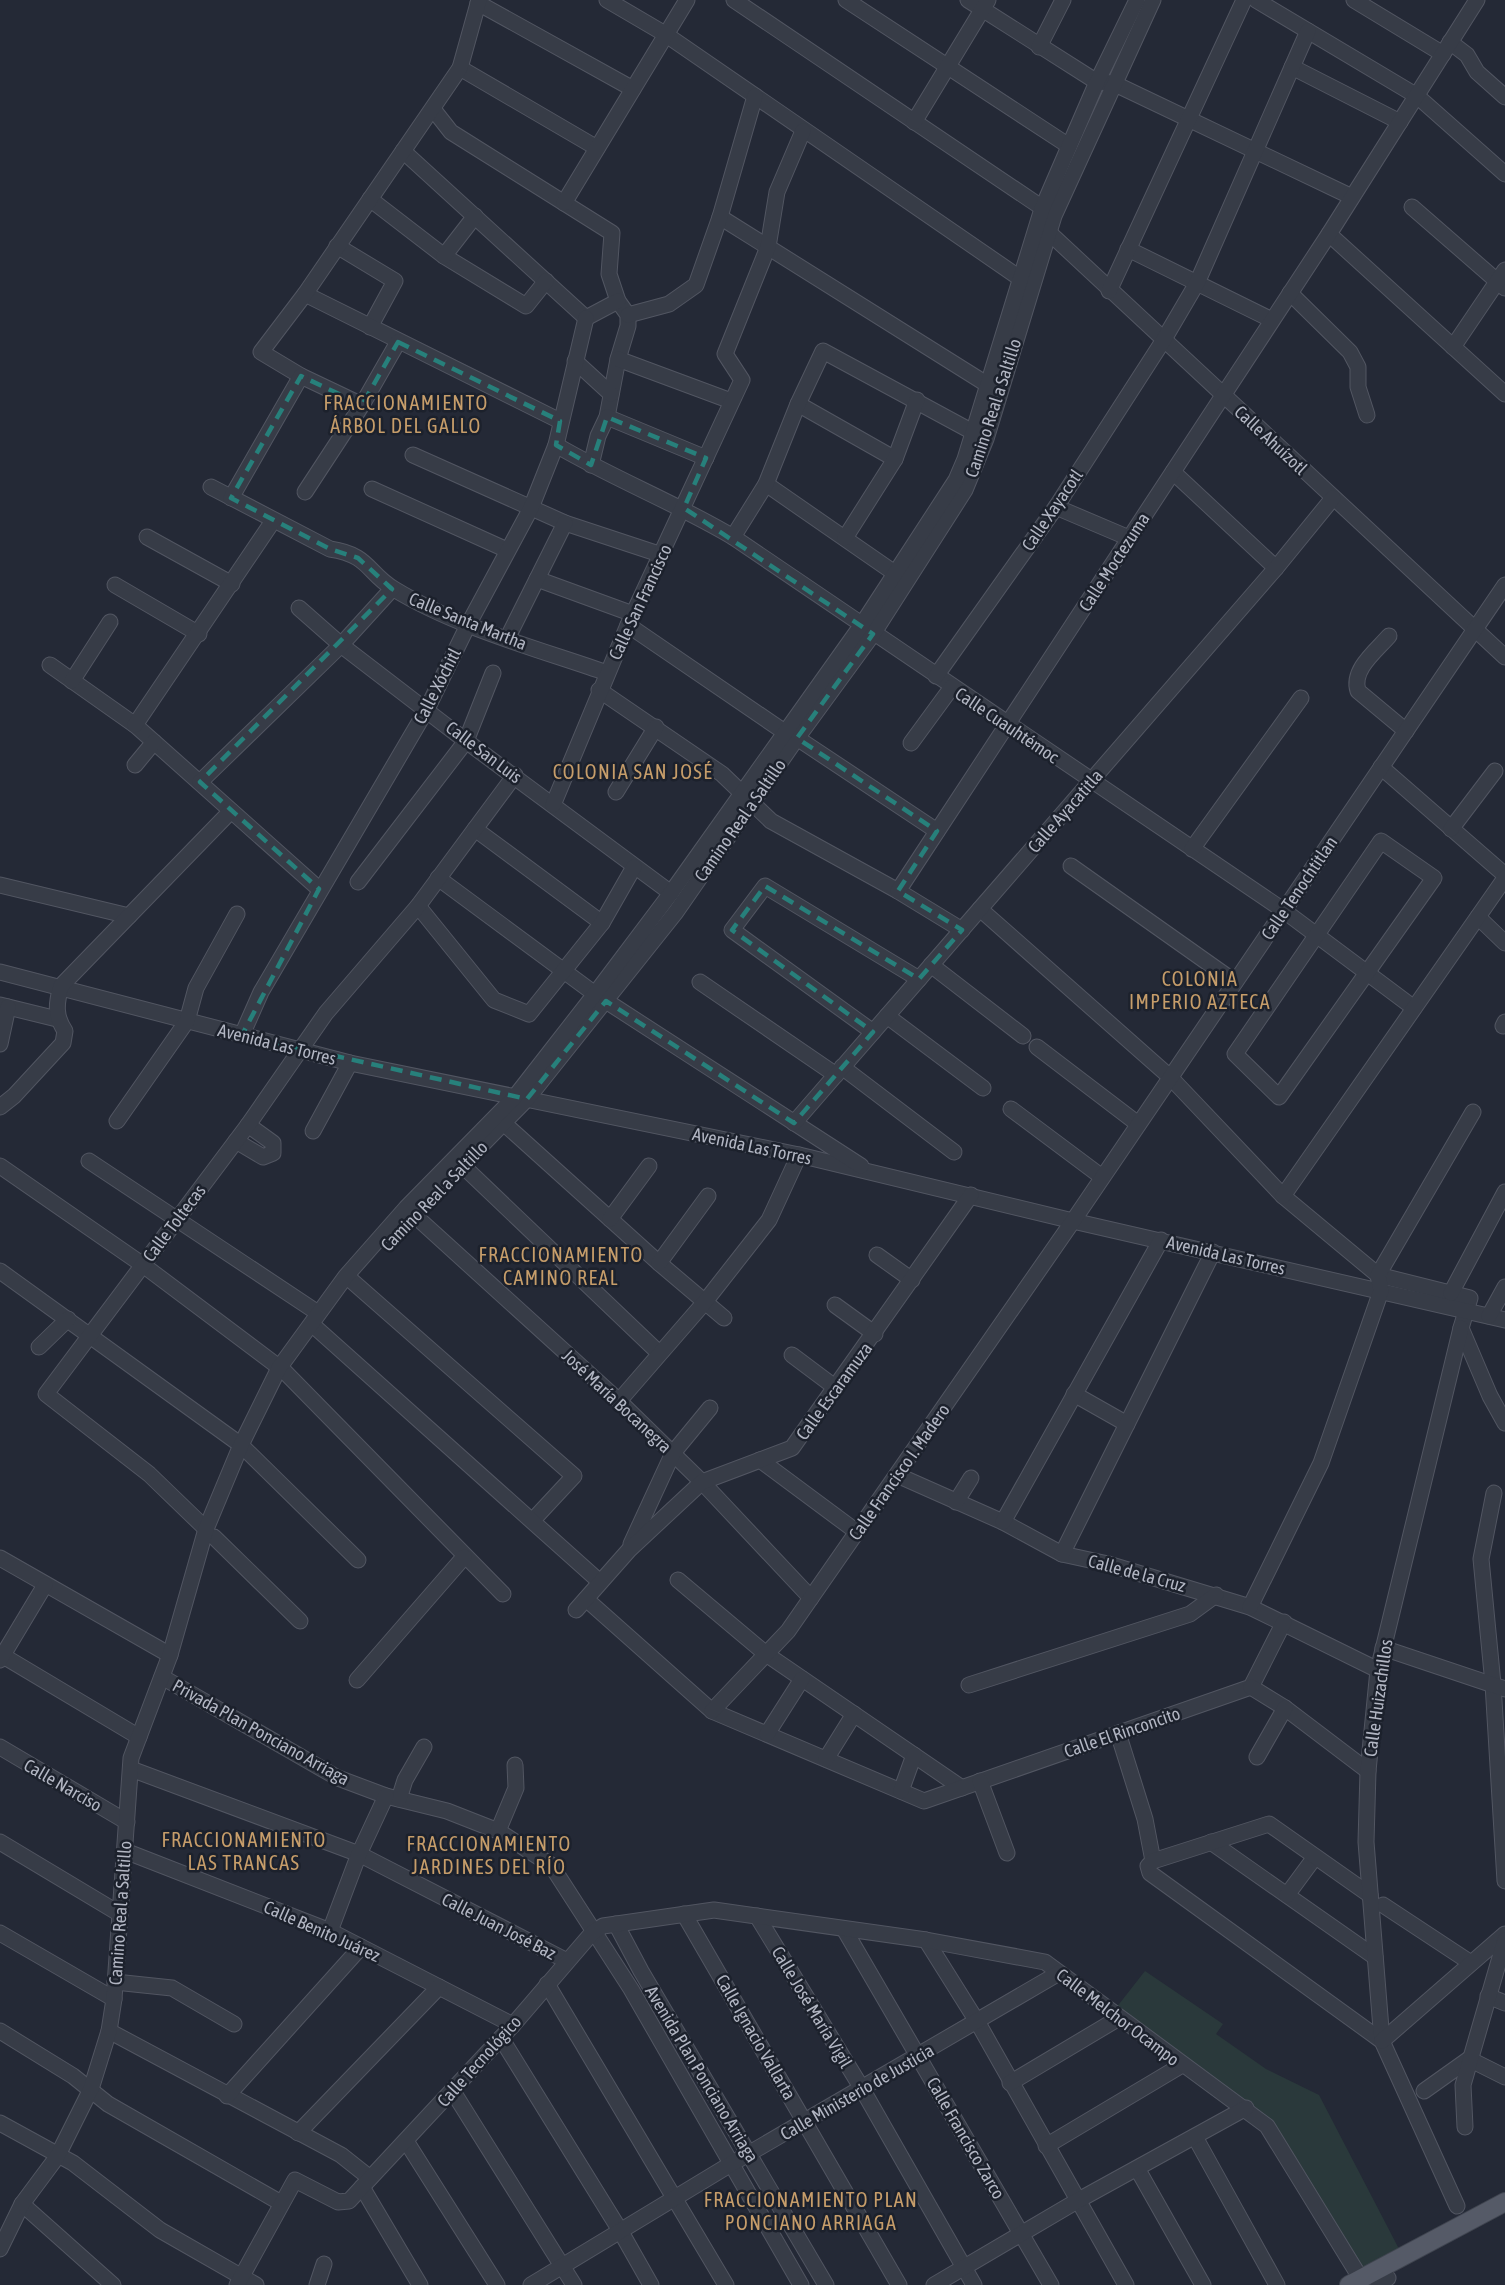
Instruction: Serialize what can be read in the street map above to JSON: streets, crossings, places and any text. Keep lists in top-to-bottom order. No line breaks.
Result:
{"streets":{"street":["Camino Real a Saltillo","Calle Ahuízotl","Calle Xayacotl","Calle Moctezuma","Calle San Francisco","Calle Santa Martha","Calle Xóchitl","Calle Cuauhtémoc","Calle San Luis","Calle Ayacatitla","Calle Tenochtitlan","Avenida Las Torres","Calle Toltecas","Calle Escaramuza","José María Bocanegra","Calle Francisco I. Madero","Calle de la Cruz","Calle Huizachillos","Privada Plan Ponciano Arriaga","Calle El Rinconcito","Calle Narciso","Calle Juan José Baz","Calle Benito Juárez","Calle José María Vigil","Calle Melchor Ocampo","Calle Ignacio Vallarta","Calle Tecnológico","Avenida Plan Ponciano Arriaga","Calle Ministerio de Justicia","Calle Francisco Zarco"]},"crossings":[["Camino Real a Saltillo","Calle Ahuízotl"],["Camino Real a Saltillo","Calle Cuauhtémoc"],["Camino Real a Saltillo","Calle San Luis"],["Camino Real a Saltillo","Avenida Las Torres"],["Camino Real a Saltillo","Calle Toltecas"],["Camino Real a Saltillo","José María Bocanegra"],["Camino Real a Saltillo","Privada Plan Ponciano Arriaga"],["Camino Real a Saltillo","Calle Narciso"],["Camino Real a Saltillo","Calle Juan José Baz"],["Camino Real a Saltillo","Calle Benito Juárez"],["Calle Ahuízotl","Calle Xayacotl"],["Calle Ahuízotl","Calle Moctezuma"],["Calle Ahuízotl","Calle Ayacatitla"],["Calle Ahuízotl","Calle Tenochtitlan"],["Calle Xayacotl","Calle Cuauhtémoc"],["Calle Moctezuma","Calle Cuauhtémoc"],["Calle San Francisco","Calle Santa Martha"],["Calle San Francisco","Calle Cuauhtémoc"],["Calle San Francisco","Calle San Luis"],["Calle Santa Martha","Calle Xóchitl"],["Calle Xóchitl","Calle Cuauhtémoc"],["Calle Xóchitl","Calle San Luis"],["Calle Xóchitl","Avenida Las Torres"],["Calle Cuauhtémoc","Calle Ayacatitla"],["Calle Cuauhtémoc","Calle Tenochtitlan"],["Calle San Luis","Calle Toltecas"],["Calle Tenochtitlan","Avenida Las Torres"],["Calle Tenochtitlan","Calle Francisco I. Madero"],["Avenida Las Torres","Calle Toltecas"],["Avenida Las Torres","Calle Escaramuza"],["Avenida Las Torres","Calle Francisco I. Madero"],["Avenida Las Torres","Calle Huizachillos"],["Calle Escaramuza","José María Bocanegra"],["Calle Escaramuza","Calle Francisco I. Madero"],["José María Bocanegra","Calle Francisco I. Madero"],["Calle Francisco I. Madero","Calle de la Cruz"],["Calle de la Cruz","Calle Huizachillos"],["Privada Plan Ponciano Arriaga","Calle Melchor Ocampo"],["Privada Plan Ponciano Arriaga","Calle Tecnológico"],["Privada Plan Ponciano Arriaga","Avenida Plan Ponciano Arriaga"],["Calle Juan José Baz","Calle Tecnológico"],["Calle Benito Juárez","Calle Tecnológico"],["Calle José María Vigil","Calle Melchor Ocampo"],["Calle José María Vigil","Calle Ministerio de Justicia"],["Calle Melchor Ocampo","Calle Ignacio Vallarta"],["Calle Melchor Ocampo","Calle Tecnológico"],["Calle Melchor Ocampo","Avenida Plan Ponciano Arriaga"],["Calle Melchor Ocampo","Calle Ministerio de Justicia"],["Calle Melchor Ocampo","Calle Francisco Zarco"],["Calle Ignacio Vallarta","Calle Ministerio de Justicia"],["Calle Tecnológico","Avenida Plan Ponciano Arriaga"],["Avenida Plan Ponciano Arriaga","Calle Ministerio de Justicia"],["Calle Ministerio de Justicia","Calle Francisco Zarco"]],"districts":["FRACCIONAMIENTO ÁRBOL DEL GALLO","COLONIA SAN JOSÉ","COLONIA IMPERIO AZTECA","FRACCIONAMIENTO CAMINO REAL","FRACCIONAMIENTO LAS TRANCAS","FRACCIONAMIENTO JARDINES DEL RÍO","FRACCIONAMIENTO PLAN PONCIANO ARRIAGA"]}
